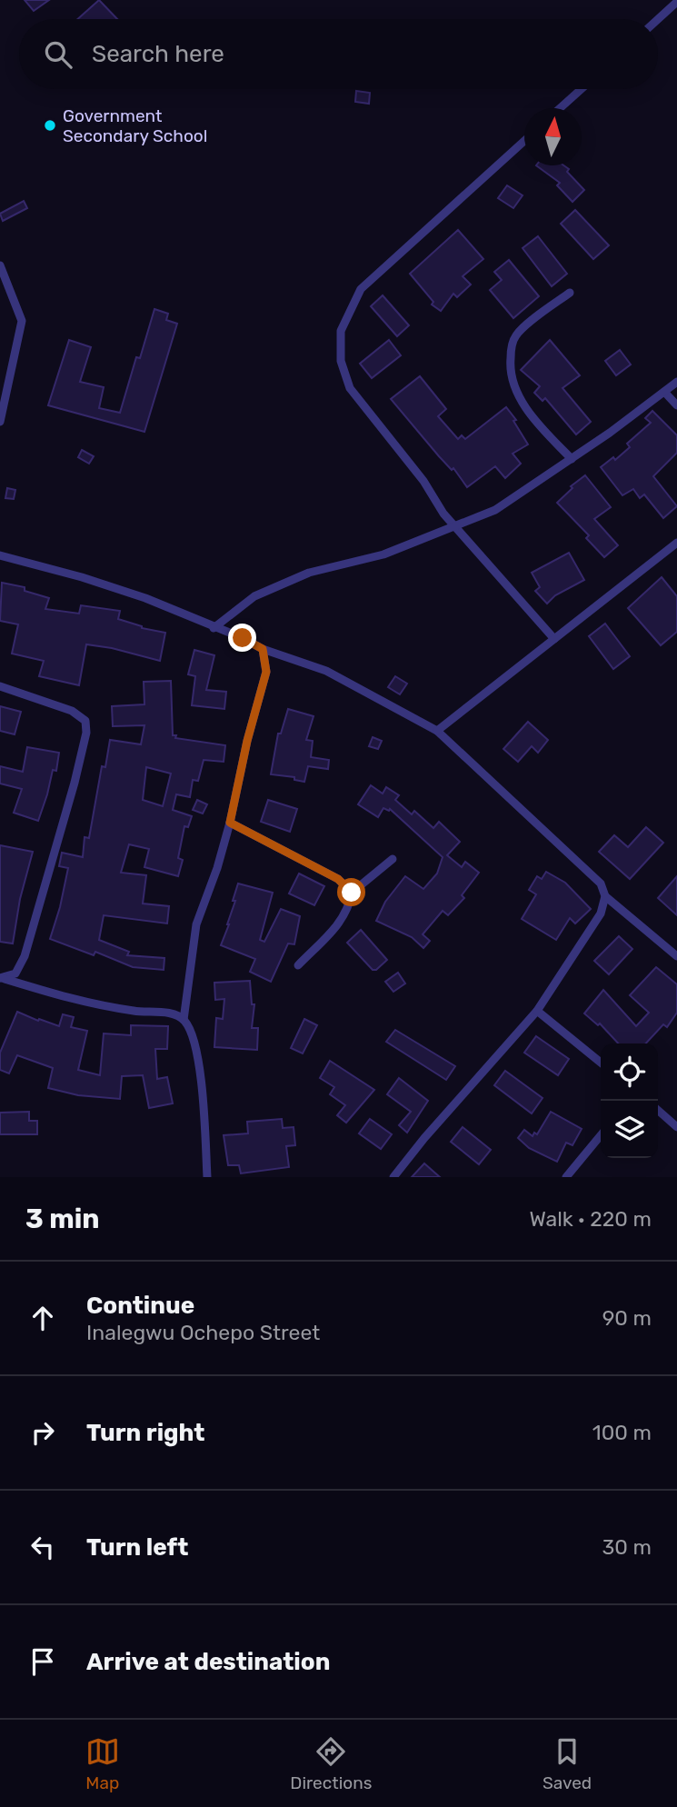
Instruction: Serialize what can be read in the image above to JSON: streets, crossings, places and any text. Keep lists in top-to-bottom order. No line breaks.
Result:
{"places":["Government Secondary School"],"north":"top","page":{"search":"Search here","heading":["3 min","Walk · 220 m"],"list":[["Continue","Inalegwu Ochepo Street","90 m"],["Turn right","100 m"],["Turn left","30 m"],"Arrive at destination"],"nav":["Map","Directions","Saved"]}}
